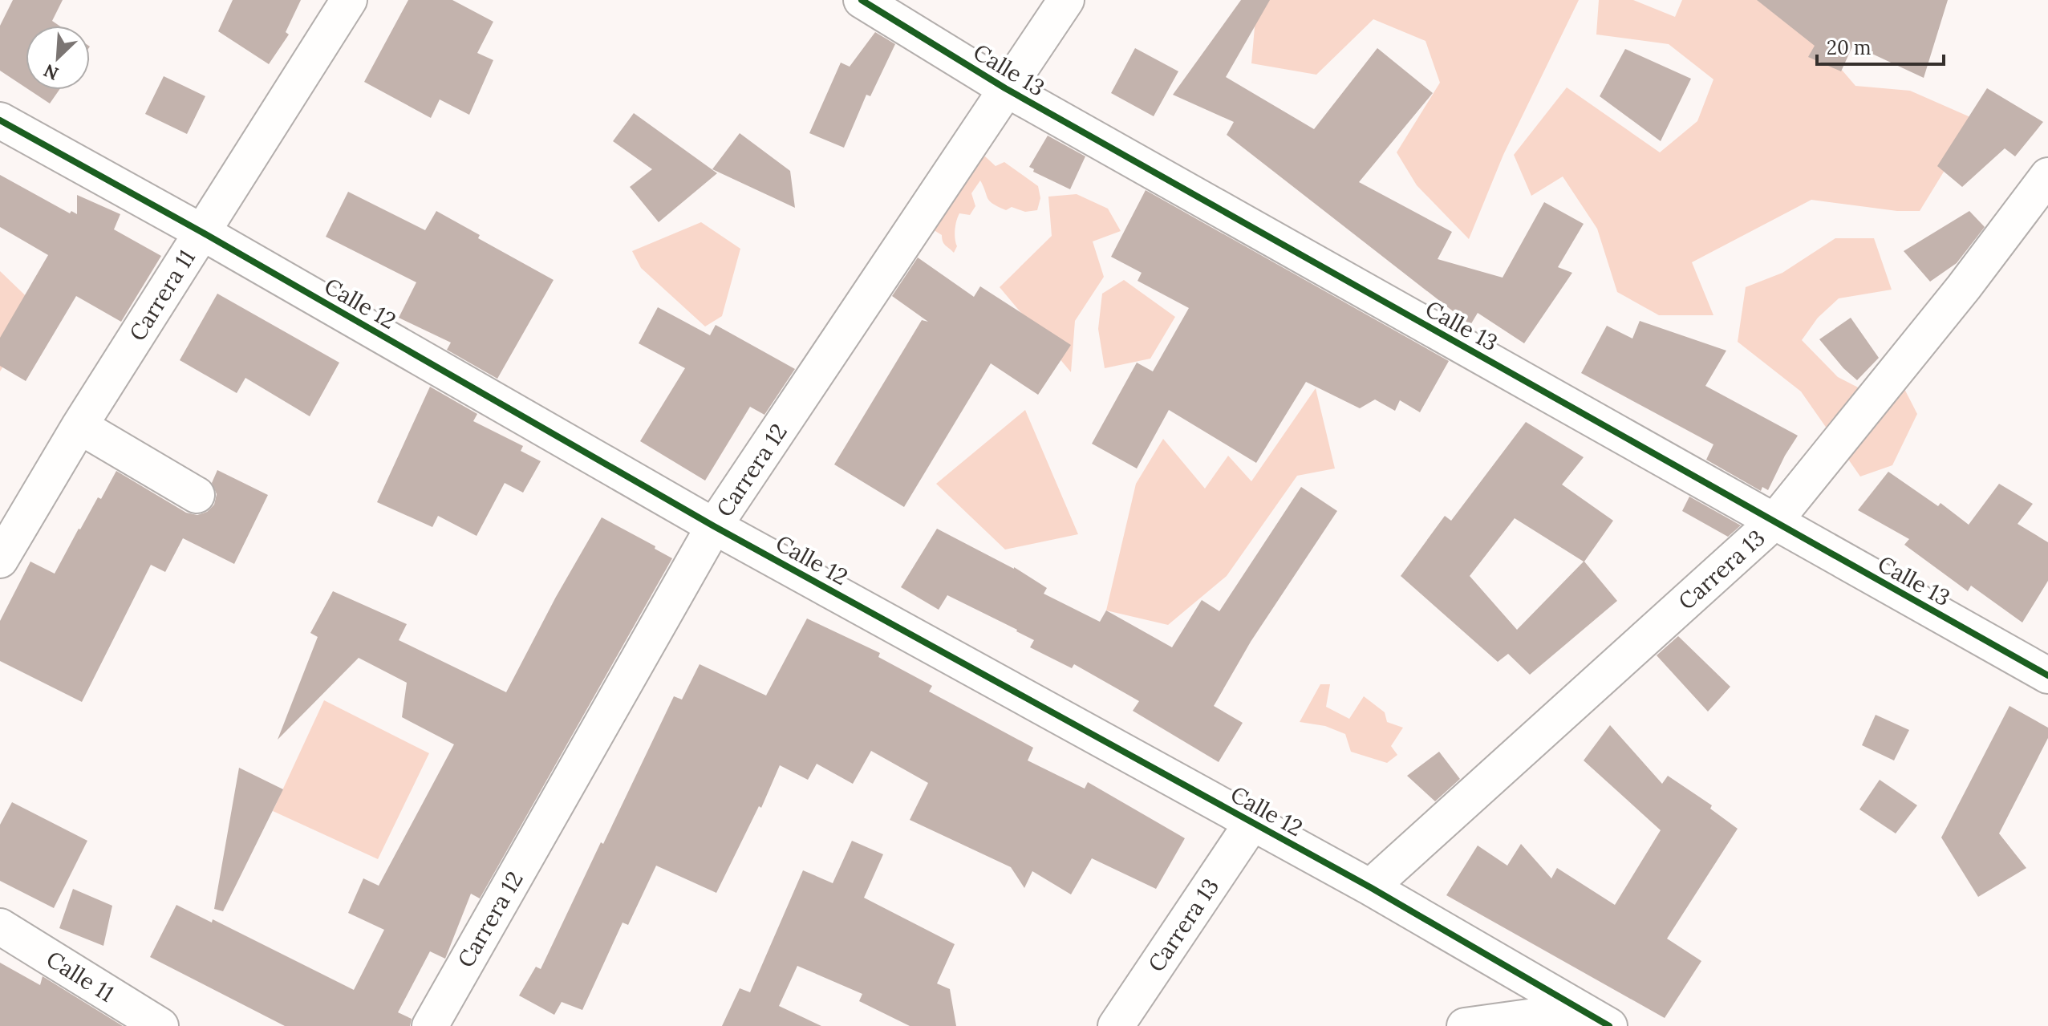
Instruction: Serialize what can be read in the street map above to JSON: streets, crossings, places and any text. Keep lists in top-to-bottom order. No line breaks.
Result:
{"streets":{"street":["Calle 13","Carrera 11","Calle 12","Carrera 12","Carrera 13","Calle 11"]},"crossings":[["Calle 13","Carrera 12"],["Calle 13","Carrera 13"],["Carrera 11","Calle 12"],["Calle 12","Carrera 12"],["Calle 12","Carrera 13"]],"scale_bar":"20 m","north":"bottom left"}
